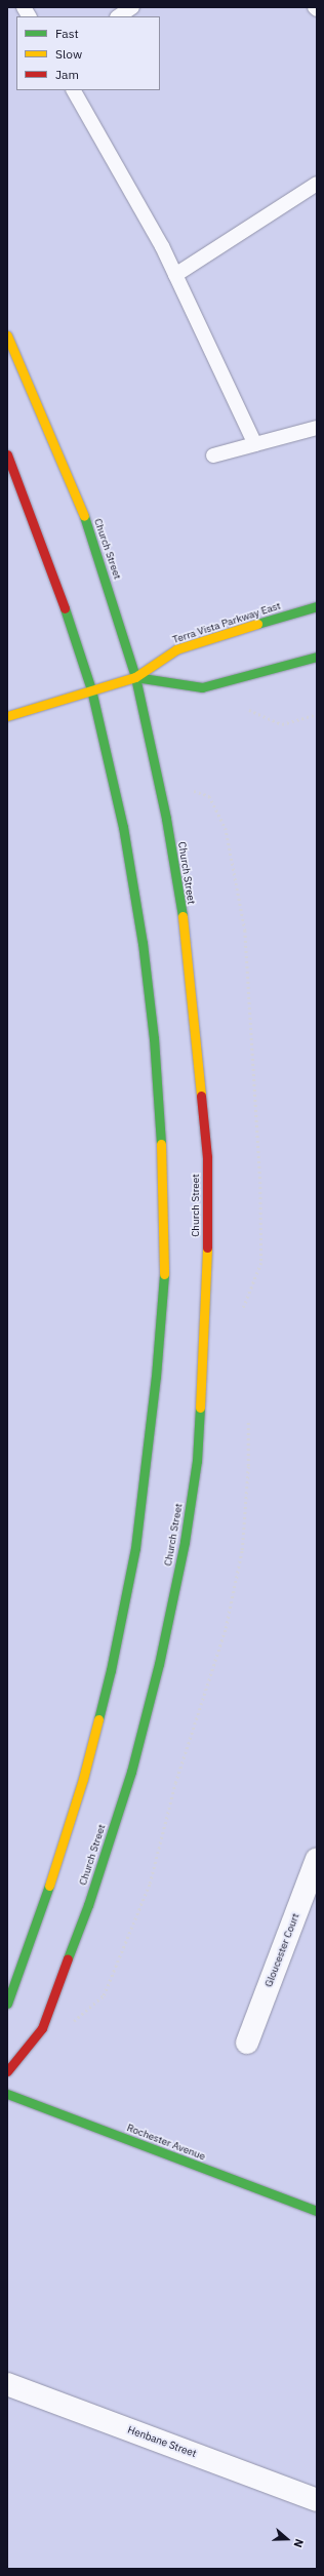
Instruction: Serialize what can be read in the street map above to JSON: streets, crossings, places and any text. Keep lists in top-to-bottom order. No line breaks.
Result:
{"streets":{"main road":["Church Street","Terra Vista Parkway East","Rochester Avenue"],"street":["Gloucester Court","Henbane Street"]},"crossings":[["Church Street","Terra Vista Parkway East"]],"legend":["Fast","Slow","Jam"],"north":"right"}
